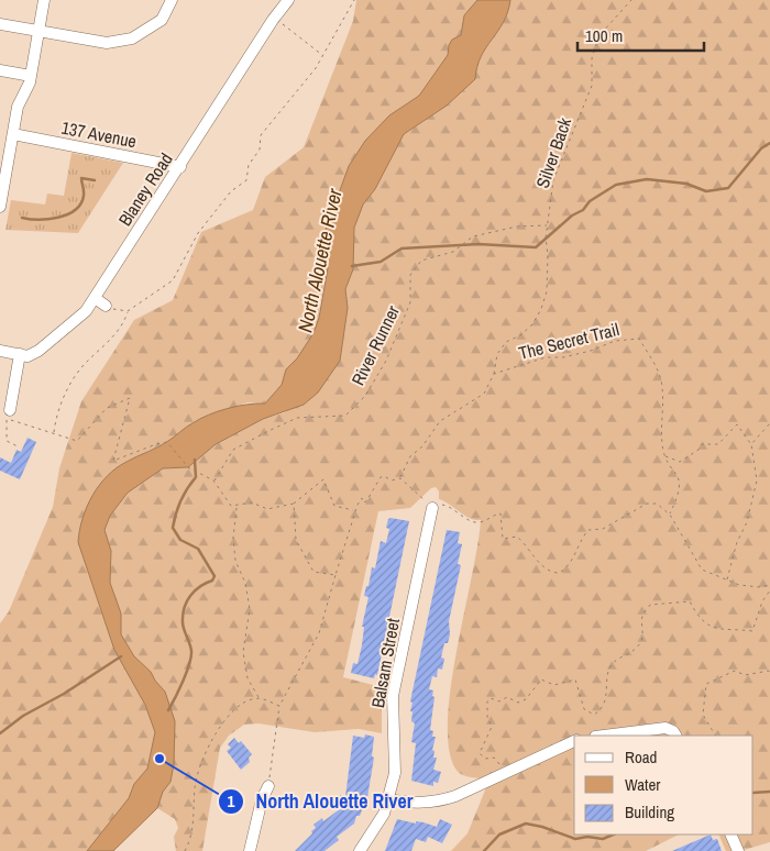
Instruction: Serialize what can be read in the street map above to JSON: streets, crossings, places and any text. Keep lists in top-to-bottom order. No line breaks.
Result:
{"streets":{"street":["137 Avenue","Blaney Road","Balsam Street"],"path":["Silver Back","The Secret Trail","River Runner"]},"crossings":[["137 Avenue","Blaney Road"],["Silver Back","The Secret Trail"],["Silver Back","River Runner"]],"water":["North Alouette River"],"places":["North Alouette River"],"legend":["Road","Water","Building"],"scale_bar":"100 m"}
